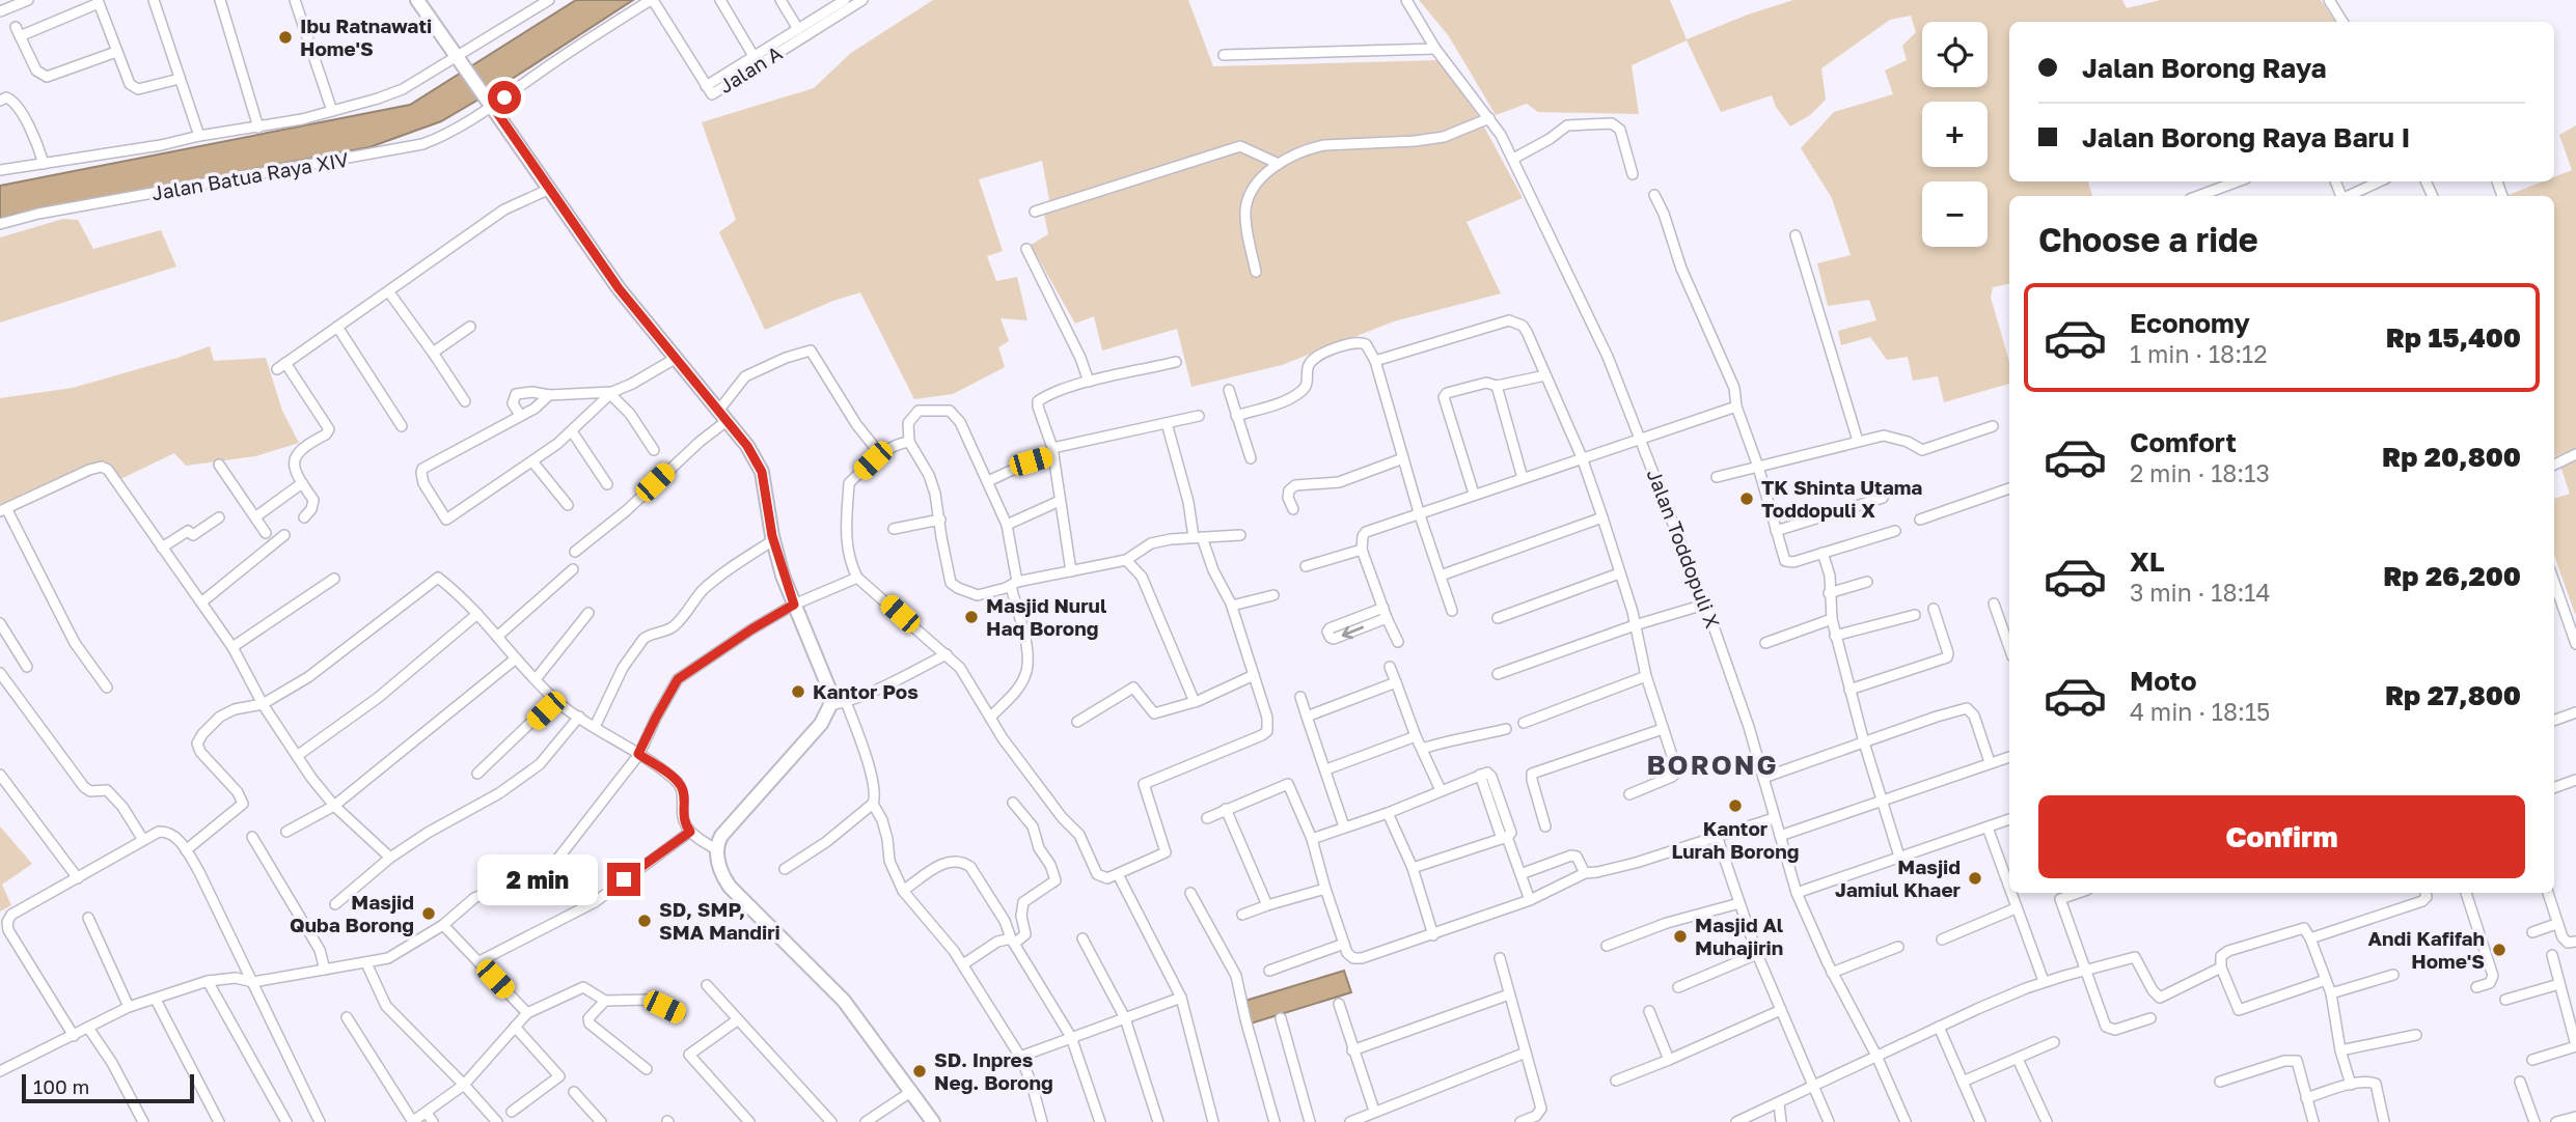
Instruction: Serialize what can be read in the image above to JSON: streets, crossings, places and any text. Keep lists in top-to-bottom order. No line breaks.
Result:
{"streets":{"street":["Jalan A","Jalan Batua Raya XIV","Jalan Toddopuli X"]},"districts":["BORONG"],"places":["Ibu Ratnawati Home'S","TK Shinta Utama Toddopuli X","Masjid Nurul Haq Borong","Kantor Pos","Kantor Lurah Borong","Masjid Jamiul Khaer","Masjid Quba Borong","SD, SMP, SMA Mandiri","Masjid Al Muhajirin","Andi Kafifah Home'S","SD. Inpres Neg. Borong"],"scale_bar":"100 m","page":{"map_buttons":["+","−"],"banner":["Jalan Borong Raya","Jalan Borong Raya Baru I"],"heading":"Choose a ride","list":[{"name":"Economy","note":"1 min · 18:12","value":"Rp 15,400"},{"name":"Comfort","note":"2 min · 18:13","value":"Rp 20,800"},{"name":"XL","note":"3 min · 18:14","value":"Rp 26,200"},{"name":"Moto","note":"4 min · 18:15","value":"Rp 27,800"}],"buttons":"Confirm","bubble":"2 min","scale":"100 m"}}
